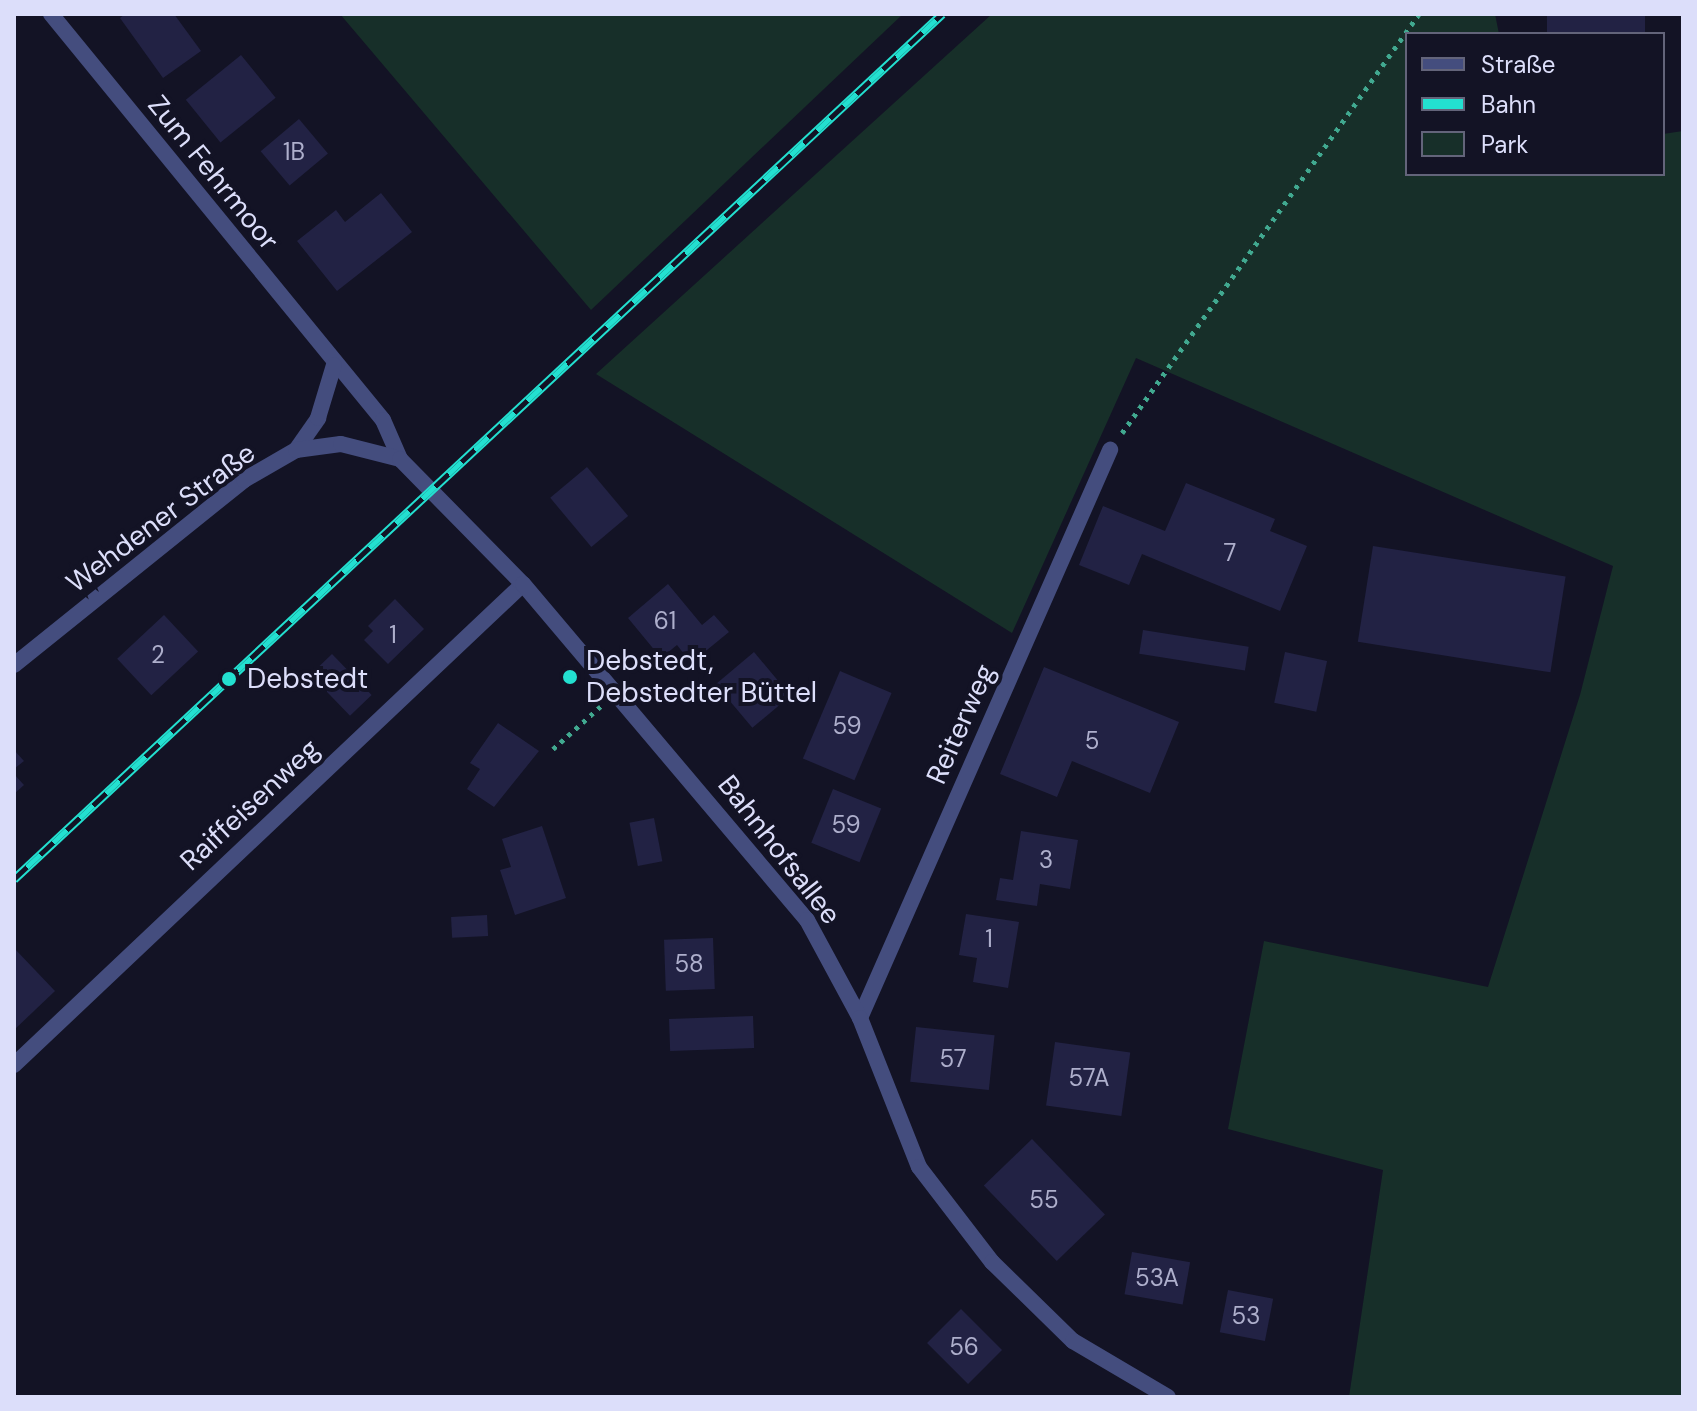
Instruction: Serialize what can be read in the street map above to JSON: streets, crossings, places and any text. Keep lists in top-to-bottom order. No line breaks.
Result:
{"streets":{"street":["Zum Fehrmoor","Wehdener Straße","Reiterweg","Raiffeisenweg","Bahnhofsallee"]},"crossings":[["Zum Fehrmoor","Wehdener Straße"],["Zum Fehrmoor","Bahnhofsallee"],["Wehdener Straße","Bahnhofsallee"],["Reiterweg","Bahnhofsallee"],["Raiffeisenweg","Bahnhofsallee"]],"places":["Debstedt, Debstedter Büttel","Debstedt"],"house_numbers":["1B","7","61","1","2","59","5","59","3","1","58","57","57A","55","53A","53","56"],"legend":["Straße","Bahn","Park"]}
